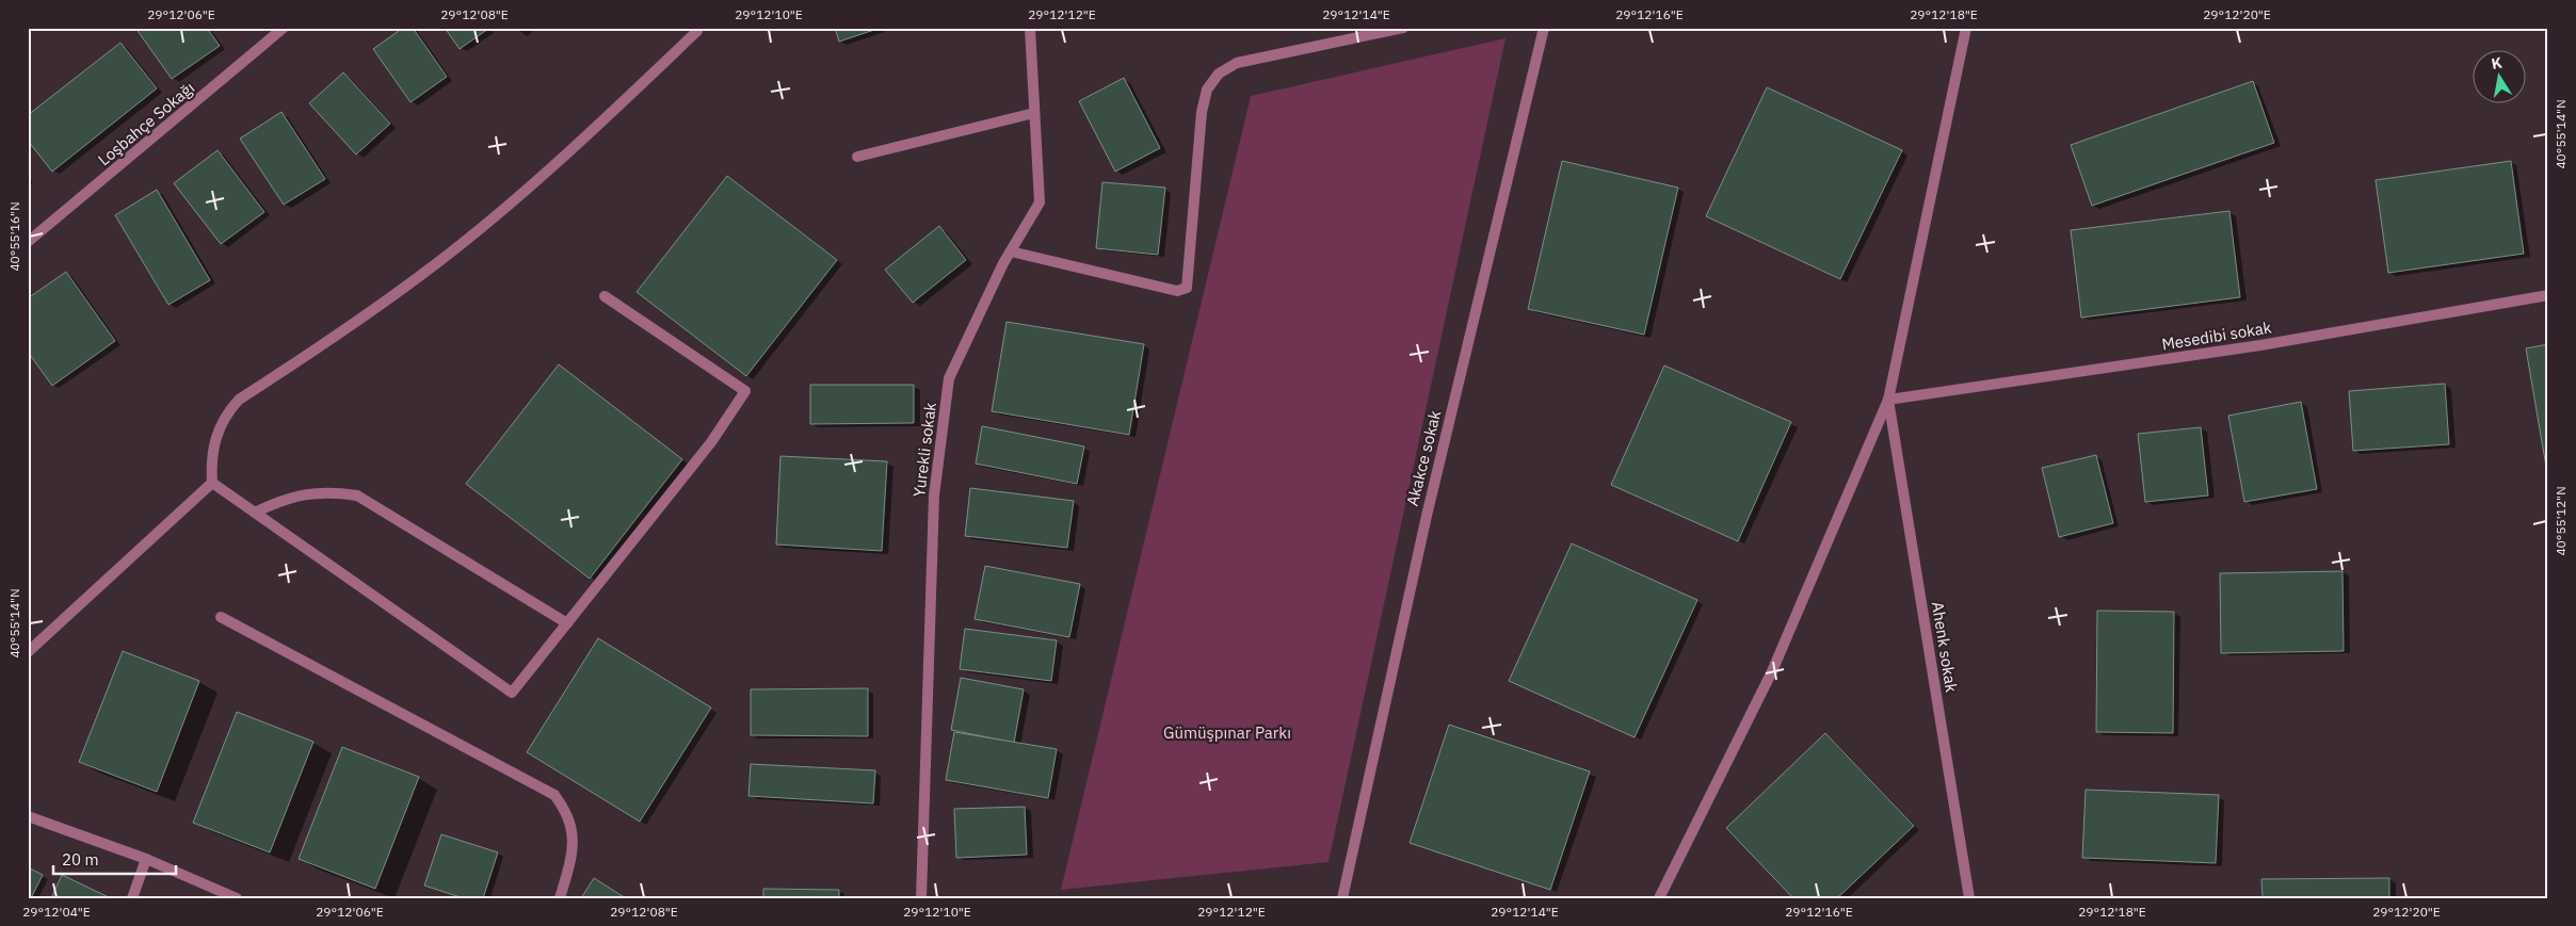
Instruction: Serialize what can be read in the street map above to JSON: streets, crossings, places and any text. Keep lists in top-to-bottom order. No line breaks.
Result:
{"streets":{"street":["Loşbahçe Sokağı","Mesedibi sokak","Yurekli sokak","Akakce sokak","Ahenk sokak"]},"crossings":[["Mesedibi sokak","Ahenk sokak"]],"parks":["Gümüşpınar Parkı"],"scale_bar":"20 m","north":"top","coordinates":["29°12'06\"E","29°12'08\"E","29°12'10\"E","29°12'12\"E","29°12'14\"E","29°12'16\"E","29°12'18\"E","29°12'20\"E","40°55'14\"N","40°55'16\"N","40°55'12\"N","29°12'04\"E"]}
